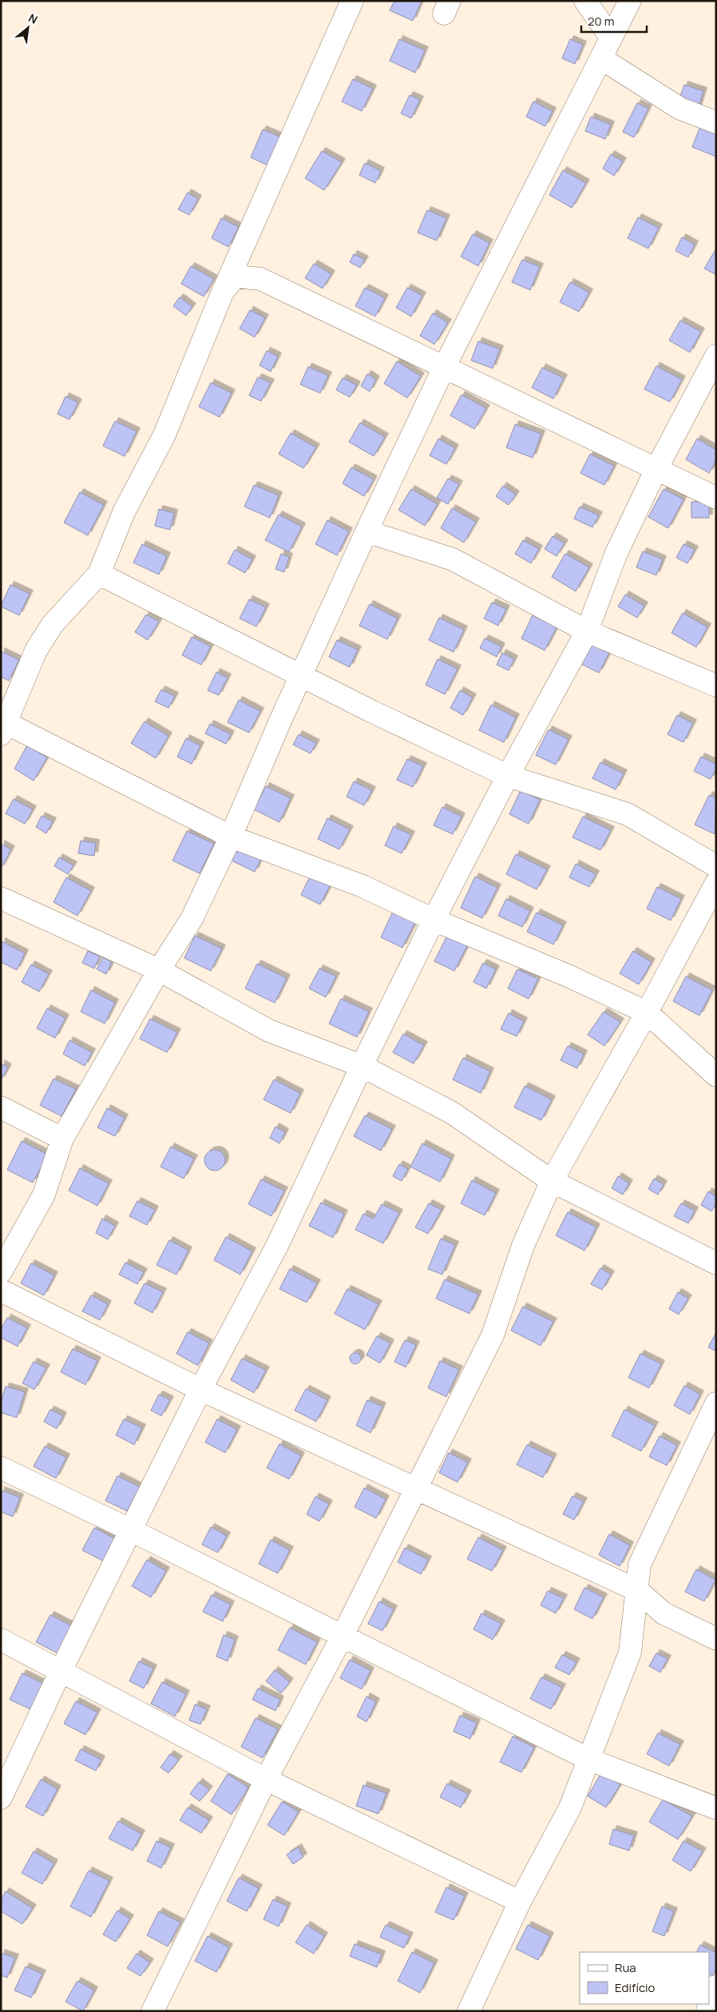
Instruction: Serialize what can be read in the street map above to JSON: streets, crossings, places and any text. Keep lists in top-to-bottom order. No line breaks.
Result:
{"legend":["Rua","Edifício"],"scale_bar":"20 m","north":"top right"}
